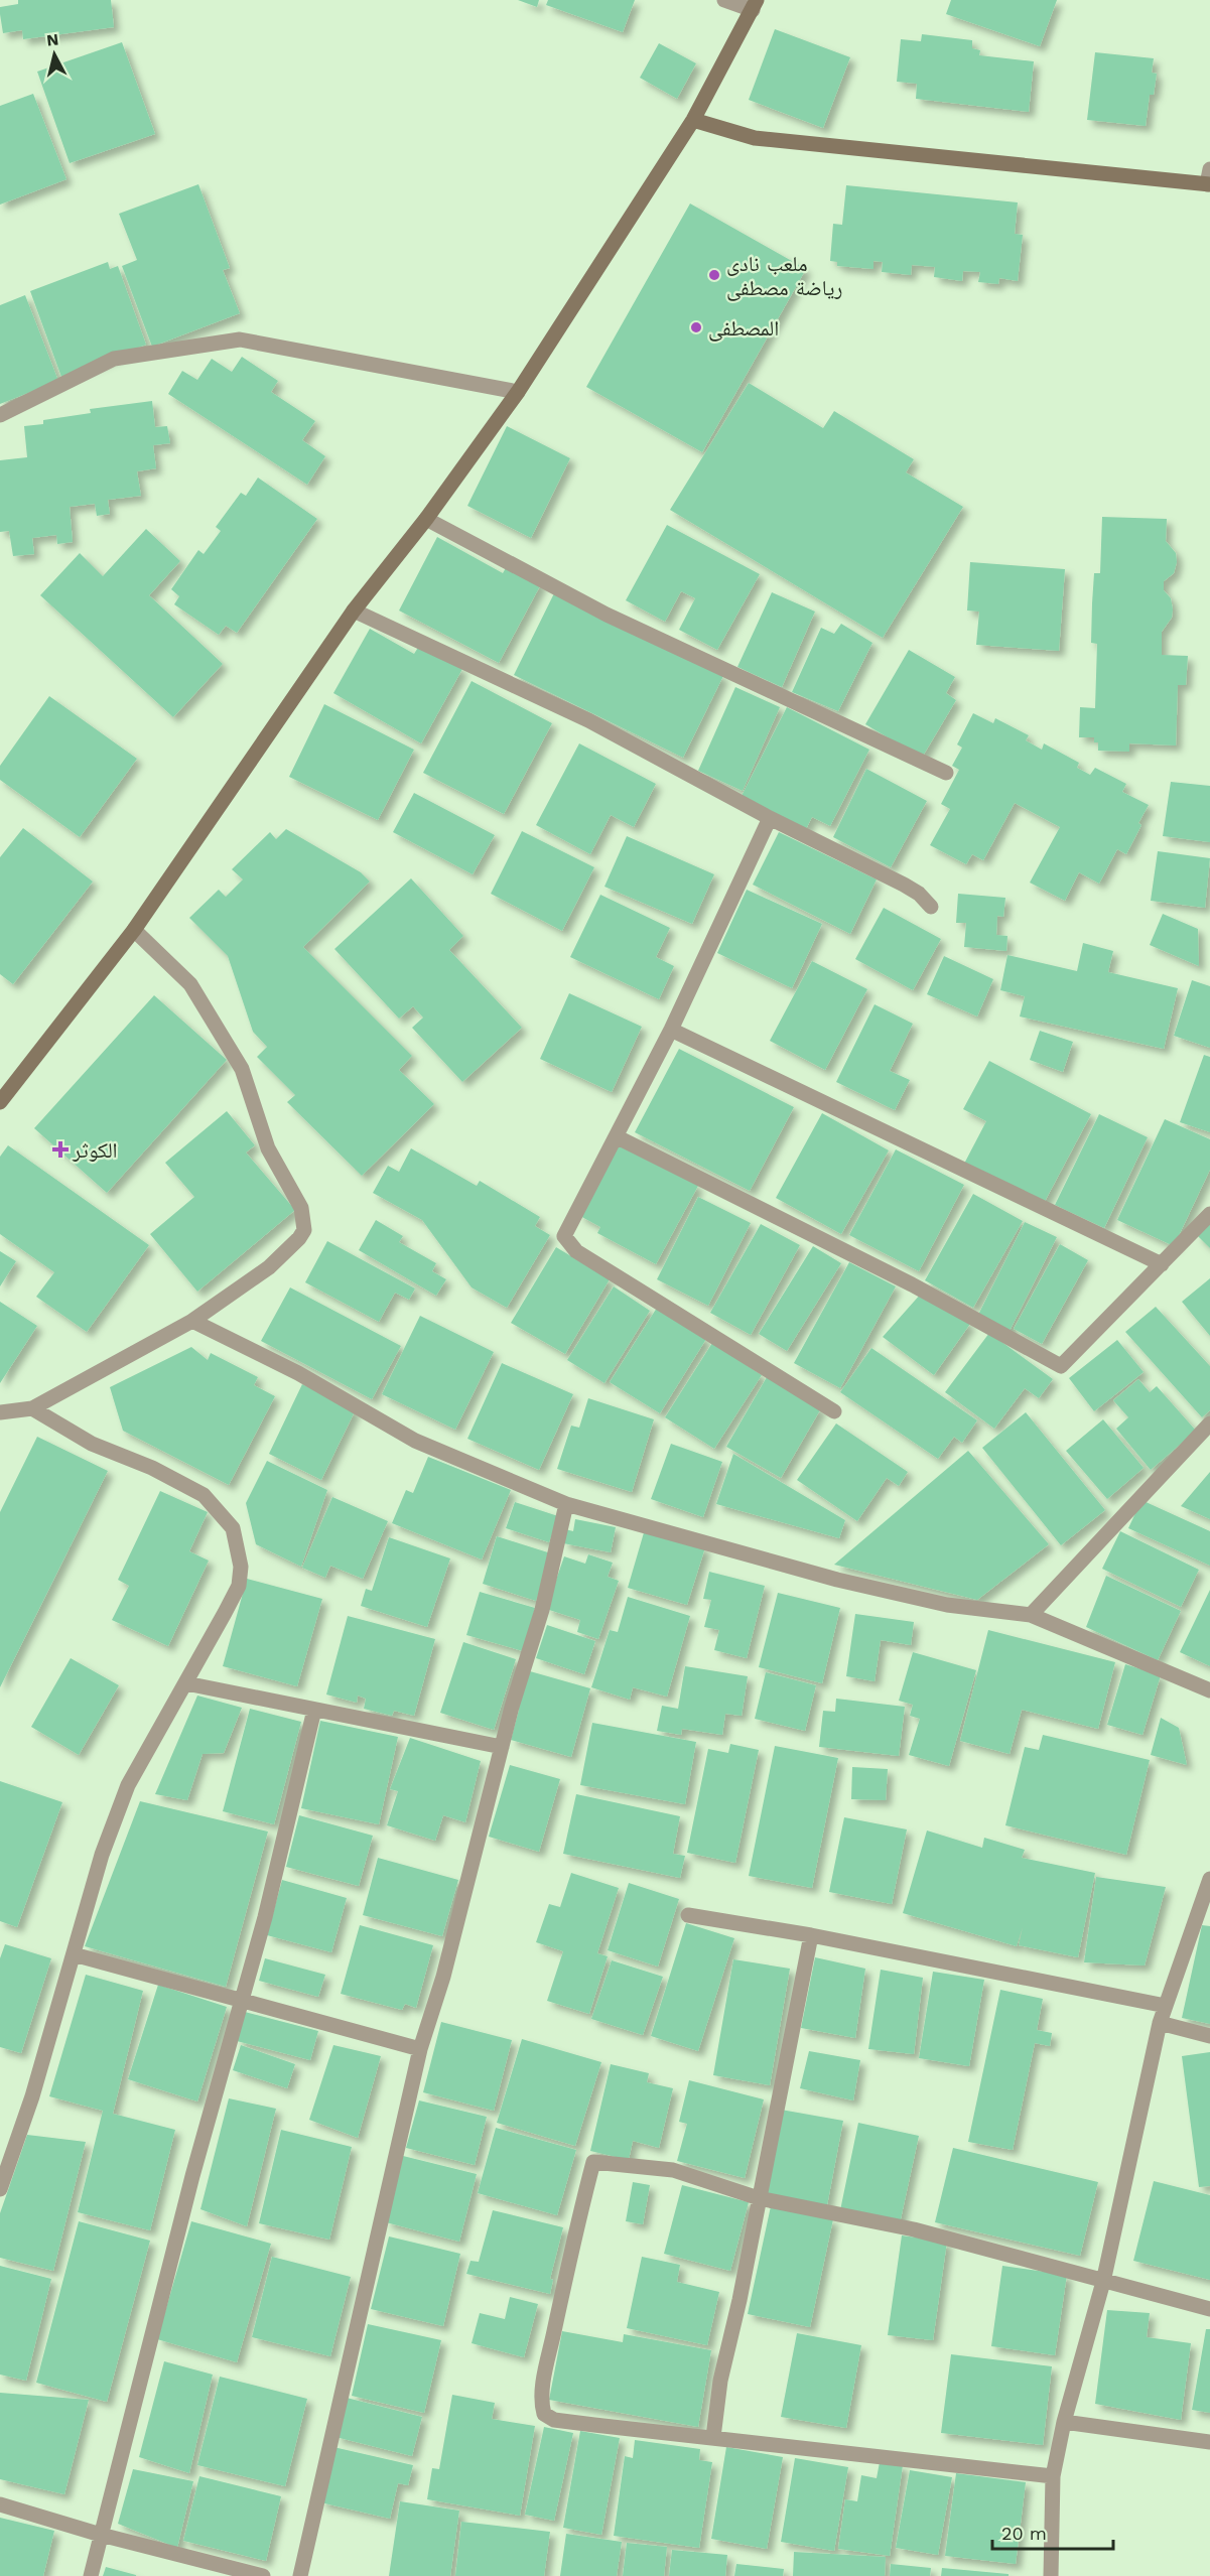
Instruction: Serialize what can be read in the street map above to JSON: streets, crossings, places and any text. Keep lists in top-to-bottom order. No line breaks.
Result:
{"places":{"other":["ملعب نادی ریاضة مصطفی","المصطفى"],"health":["الكوثر"]},"scale_bar":"20 m","north":"top"}
